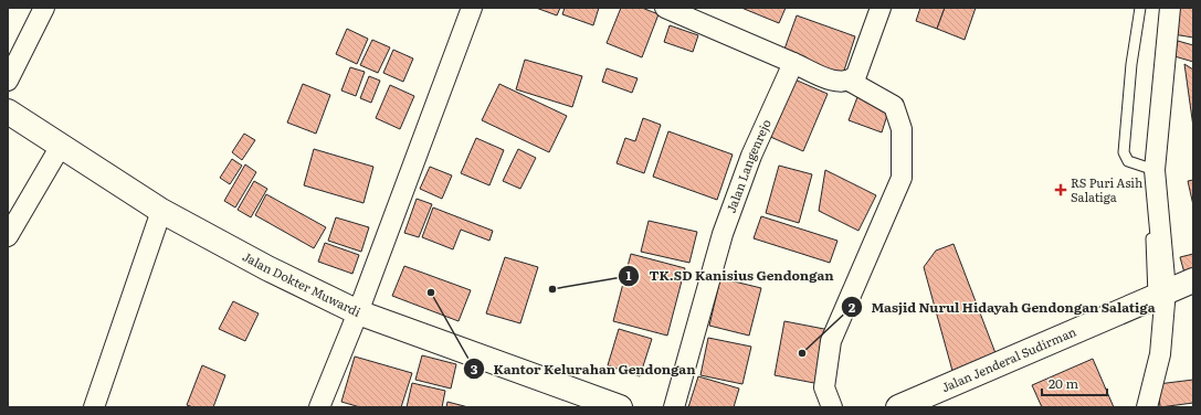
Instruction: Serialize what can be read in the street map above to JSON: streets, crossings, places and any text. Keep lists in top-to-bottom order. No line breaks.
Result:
{"streets":{"street":["Jalan Langenrejo","Jalan Dokter Muwardi","Jalan Jenderal Sudirman"]},"places":{"health":["RS Puri Asih Salatiga"],"other":["TK.SD Kanisius Gendongan","Kantor Kelurahan Gendongan","Masjid Nurul Hidayah Gendongan Salatiga"]},"scale_bar":"20 m"}
